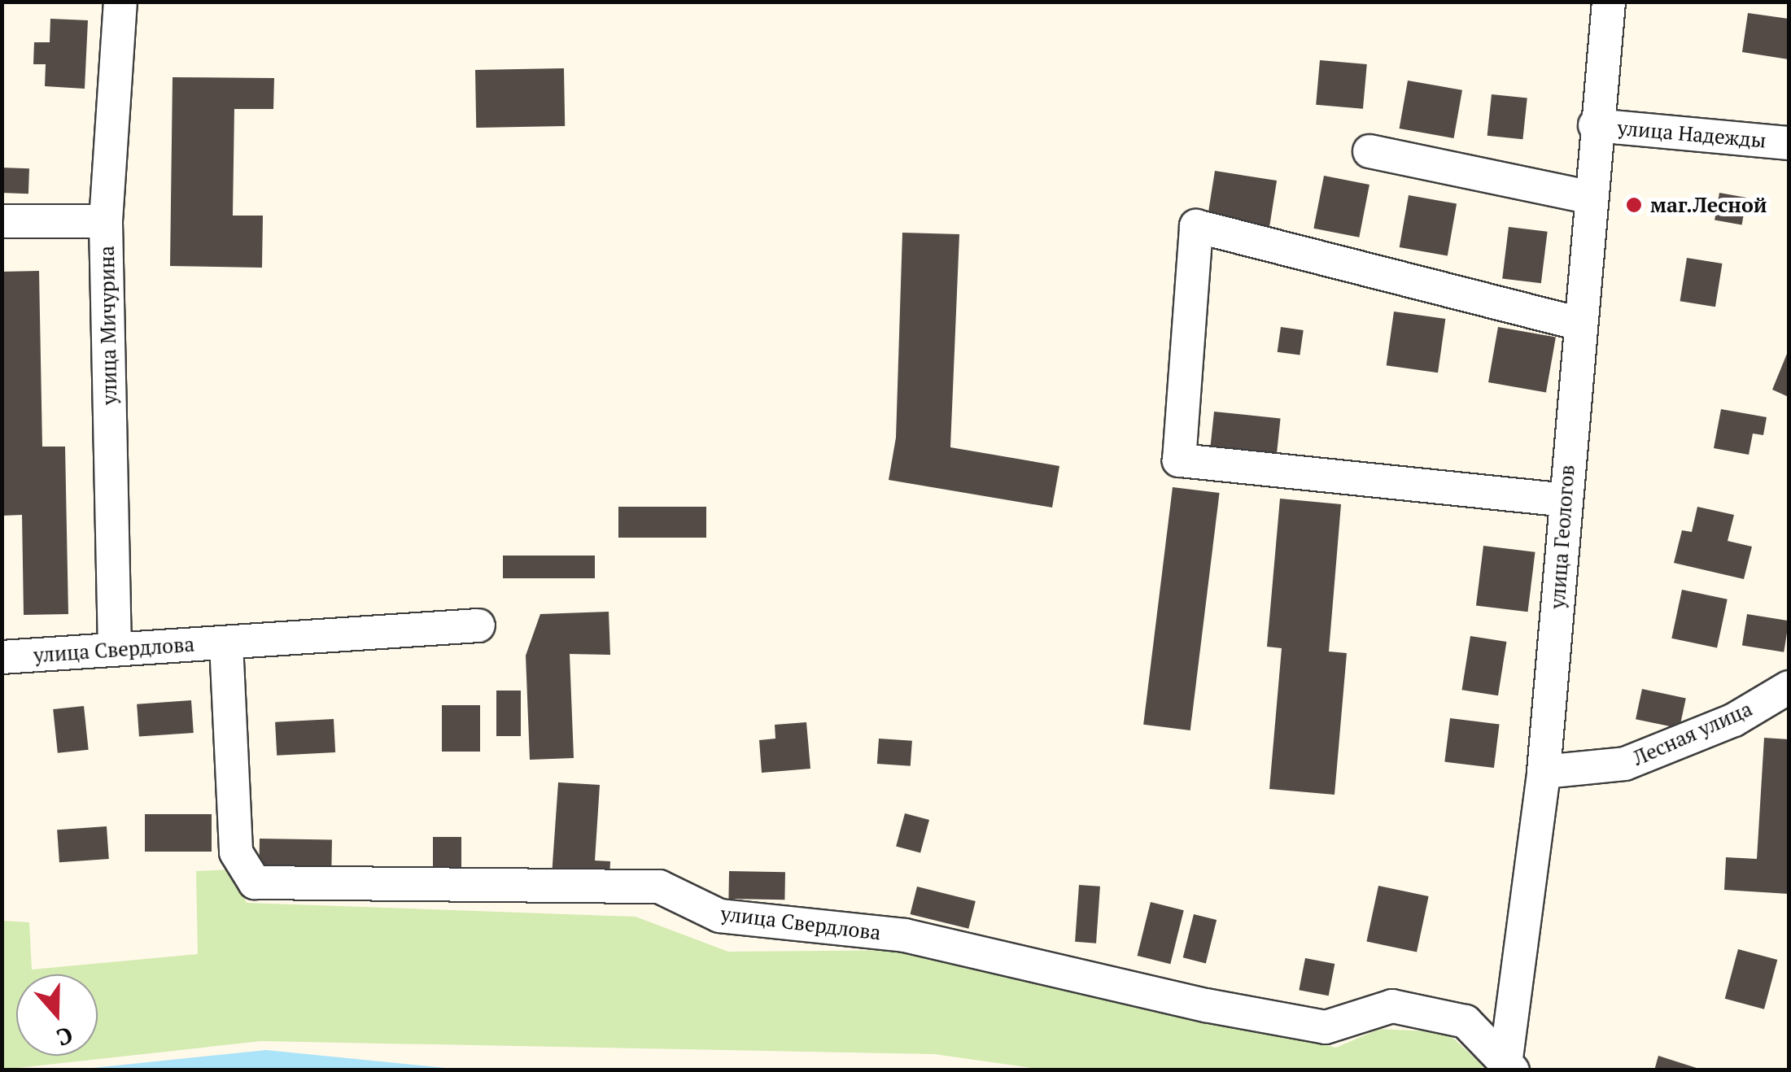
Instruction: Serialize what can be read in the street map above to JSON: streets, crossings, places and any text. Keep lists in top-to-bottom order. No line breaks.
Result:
{"streets":{"street":["улица Надежды","улица Мичурина","улица Геологов","улица Свердлова","Лесная улица"]},"crossings":[["улица Надежды","улица Геологов"],["улица Мичурина","улица Свердлова"],["улица Геологов","улица Свердлова"],["улица Геологов","Лесная улица"]],"places":["маг.Лесной"],"north":"bottom"}
